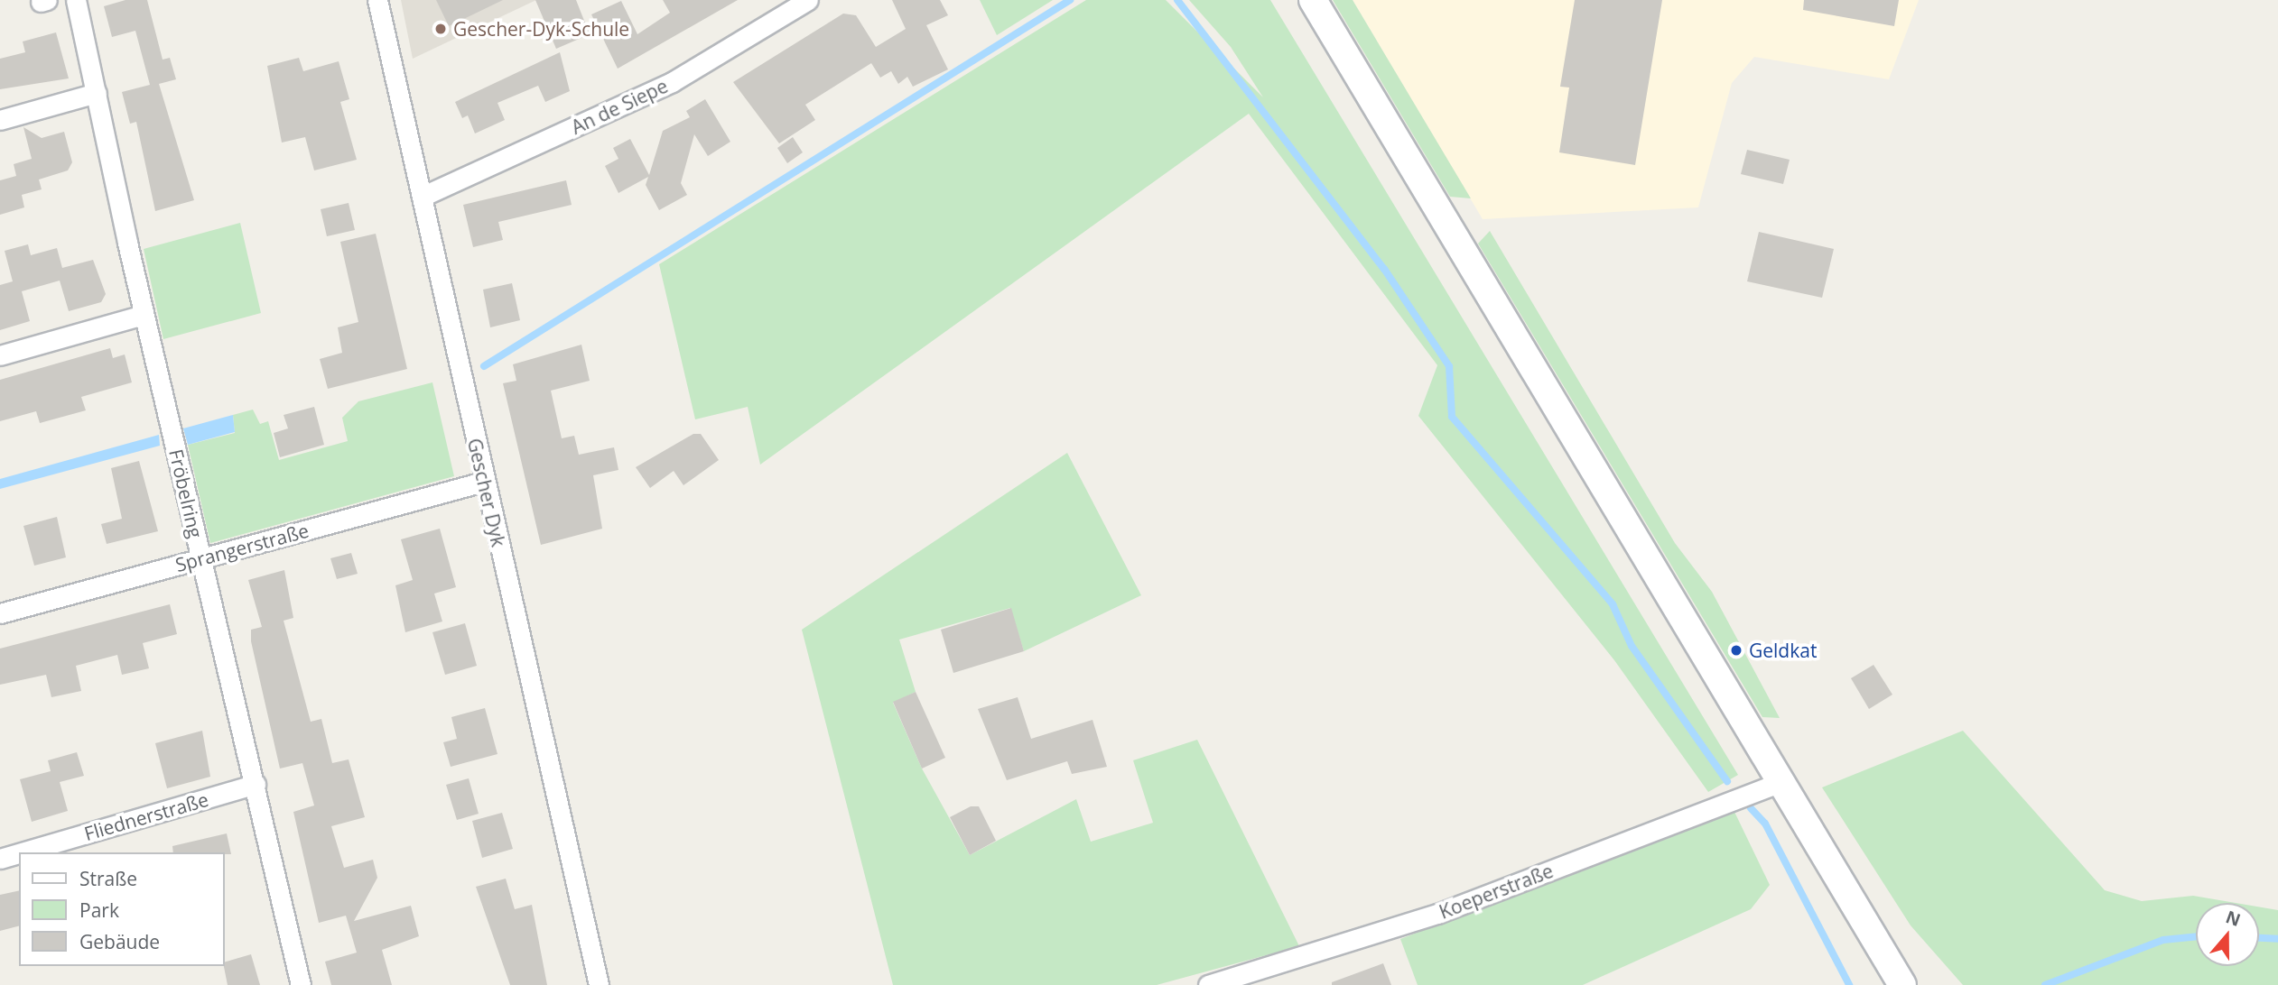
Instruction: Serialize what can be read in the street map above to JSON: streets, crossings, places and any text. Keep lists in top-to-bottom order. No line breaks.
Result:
{"streets":{"street":["An de Siepe","Gescher Dyk","Fröbelring","Sprangerstraße","Fliednerstraße","Koeperstraße"]},"crossings":[["An de Siepe","Gescher Dyk"],["Gescher Dyk","Sprangerstraße"],["Fröbelring","Sprangerstraße"],["Fröbelring","Fliednerstraße"]],"places":["Gescher-Dyk-Schule","Geldkat"],"legend":["Straße","Park","Gebäude"],"north":"top"}
